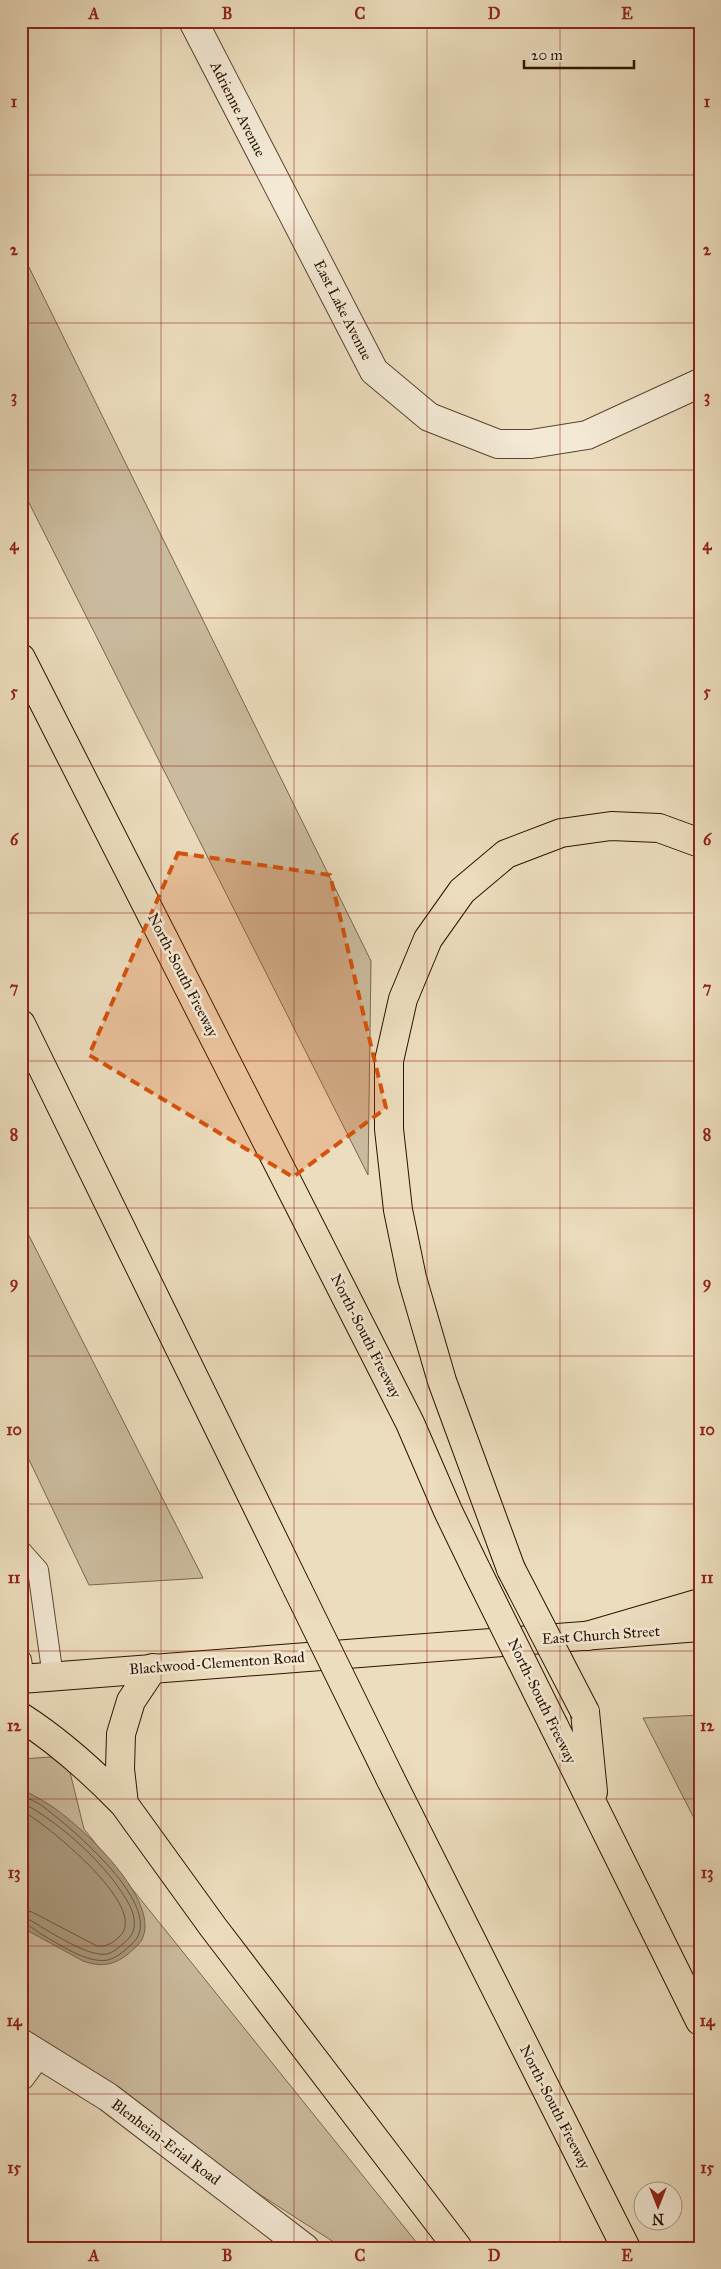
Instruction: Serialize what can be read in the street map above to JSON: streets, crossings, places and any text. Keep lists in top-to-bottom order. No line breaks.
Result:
{"streets":{"main road":["North-South Freeway","East Church Street","Blackwood-Clementon Road"],"street":["Adrienne Avenue","East Lake Avenue","Blenheim-Erial Road"]},"crossings":[["Adrienne Avenue","East Lake Avenue"],["East Church Street","Blackwood-Clementon Road"]],"scale_bar":"20 m","north":"bottom","grid":{"columns":["A","B","C","D","E"],"rows":["1","2","3","4","5","6","7","8","9","10","11","12","13","14","15"]}}
